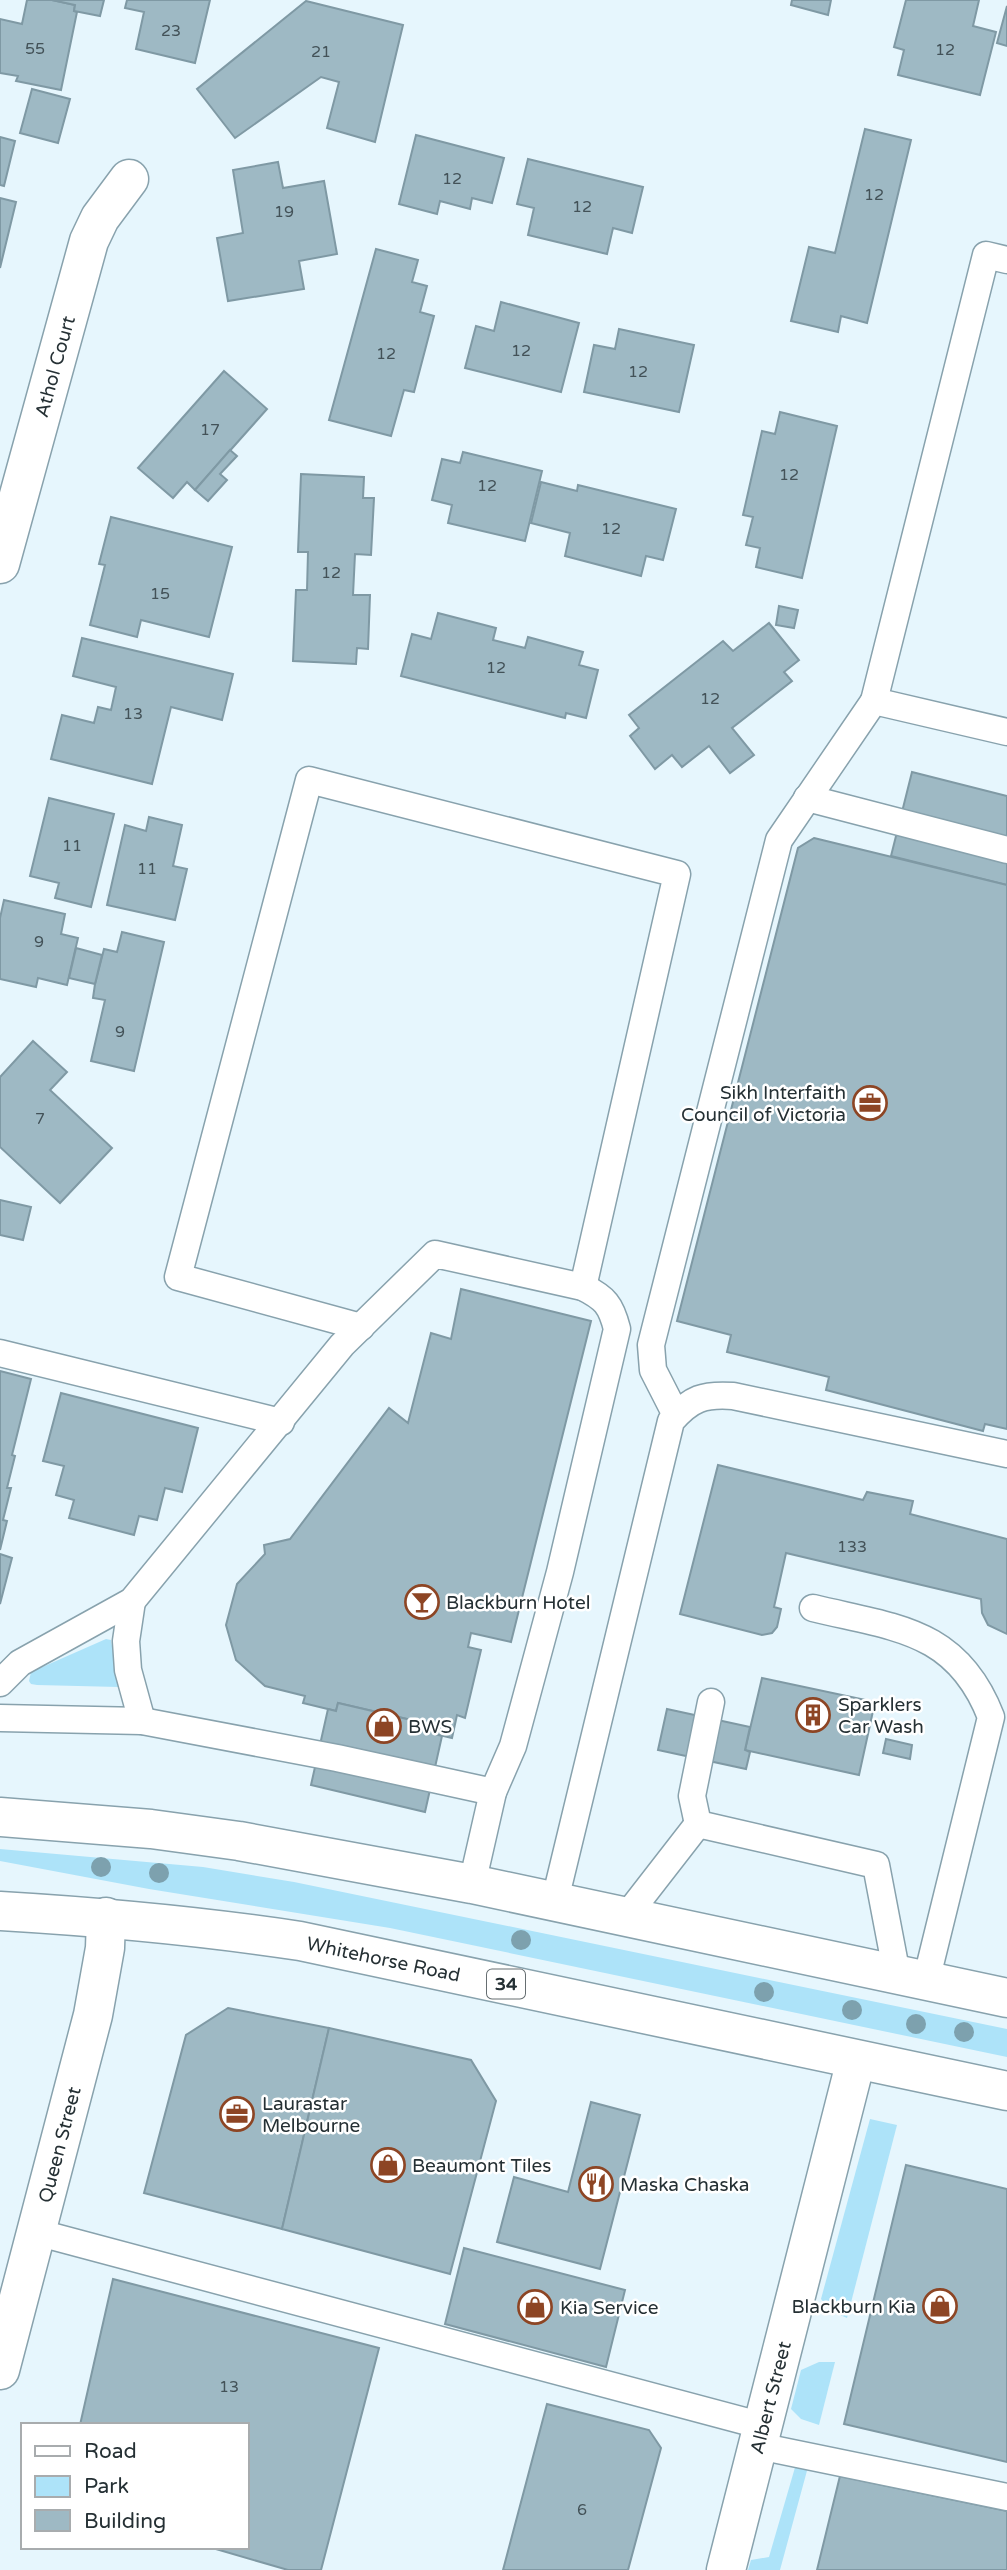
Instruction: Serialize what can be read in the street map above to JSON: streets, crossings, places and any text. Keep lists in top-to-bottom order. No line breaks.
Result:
{"streets":{"main road":["Athol Court","Whitehorse Road","34","Queen Street","Albert Street"]},"crossings":[["Whitehorse Road","Queen Street"],["Whitehorse Road","Albert Street"]],"places":{"office":["Sikh Interfaith Council of Victoria","Laurastar Melbourne"],"bar":["Blackburn Hotel"],"building":["Sparklers Car Wash"],"shop":["BWS","Beaumont Tiles","Blackburn Kia","Kia Service"],"restaurant":["Maska Chaska"]},"house_numbers":["23","55","12","21","12","12","12","19","12","12","12","17","12","12","12","12","15","12","12","13","11","11","9","9","7","133","13","6"],"legend":["Road","Park","Building"]}
